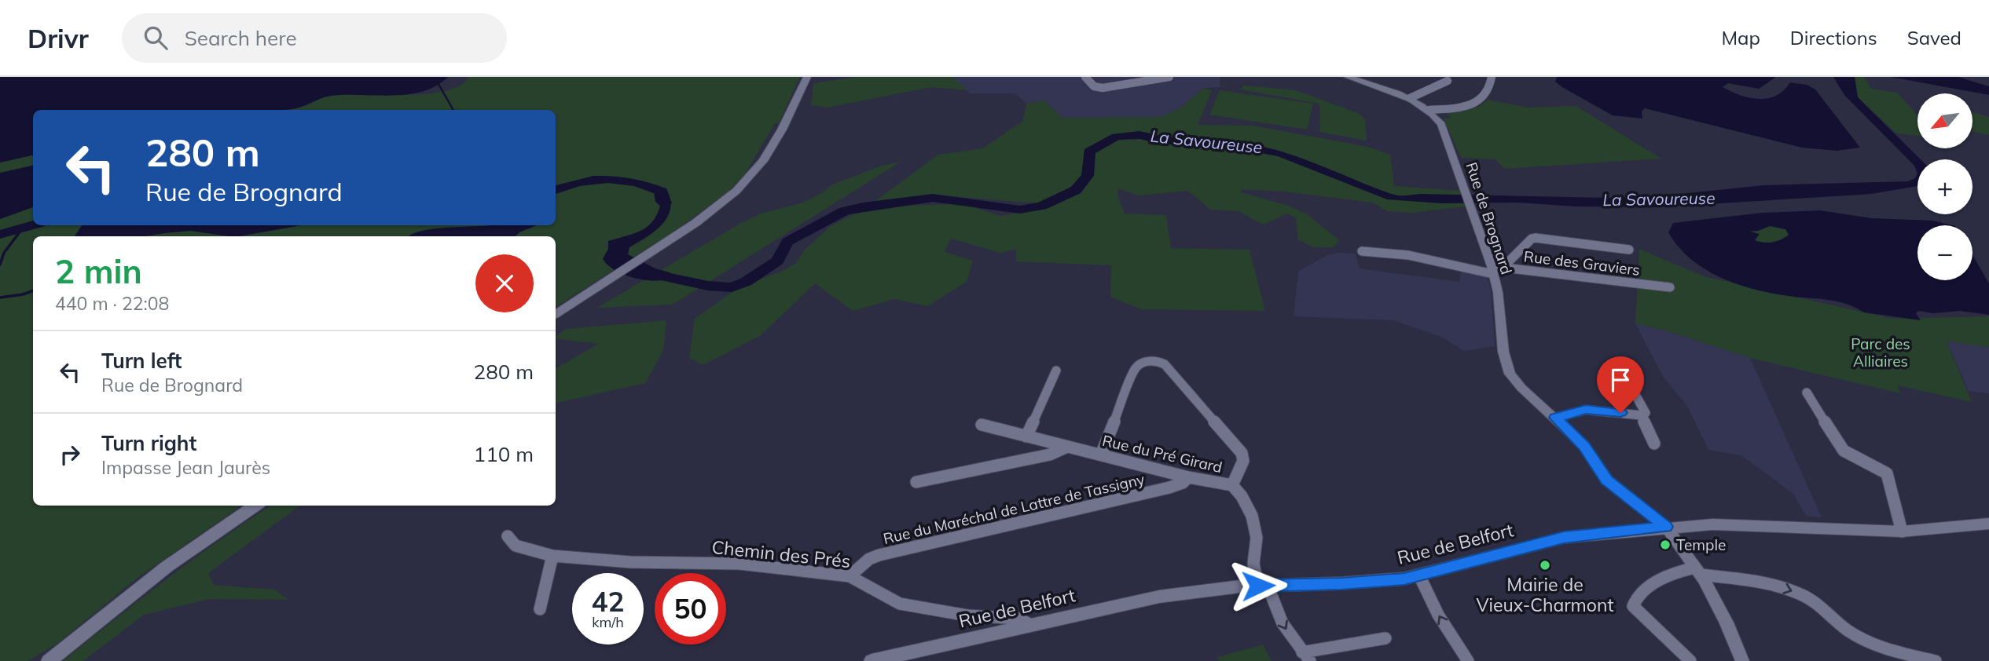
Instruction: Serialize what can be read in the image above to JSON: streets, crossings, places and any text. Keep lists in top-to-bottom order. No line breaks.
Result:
{"streets":{"main road":["Rue de Belfort"],"street":["Rue de Brognard","Rue des Graviers","Rue du Pré Girard","Rue du Maréchal de Lattre de Tassigny","Chemin des Prés"]},"crossings":[["Rue de Brognard","Rue des Graviers"],["Rue de Brognard","Rue de Belfort"],["Rue du Pré Girard","Rue du Maréchal de Lattre de Tassigny"],["Rue du Pré Girard","Rue de Belfort"],["Rue du Maréchal de Lattre de Tassigny","Chemin des Prés"],["Rue de Belfort","Chemin des Prés"]],"water":["La Savoureuse"],"parks":["Parc des Alliaires"],"places":["Temple","Mairie de Vieux-Charmont"],"north":"bottom left","page":{"header":"Drivr","search":"Search here","nav":["Map","Directions","Saved"],"map_buttons":["+","−"],"turn":["280 m","Rue de Brognard"],"heading":["2 min","440 m · 22:08"],"list":[{"name":"Turn left","note":"Rue de Brognard","value":"280 m"},{"name":"Turn right","note":"Impasse Jean Jaurès","value":"110 m"}],"speed":"42 km/h","limit":"50"}}
